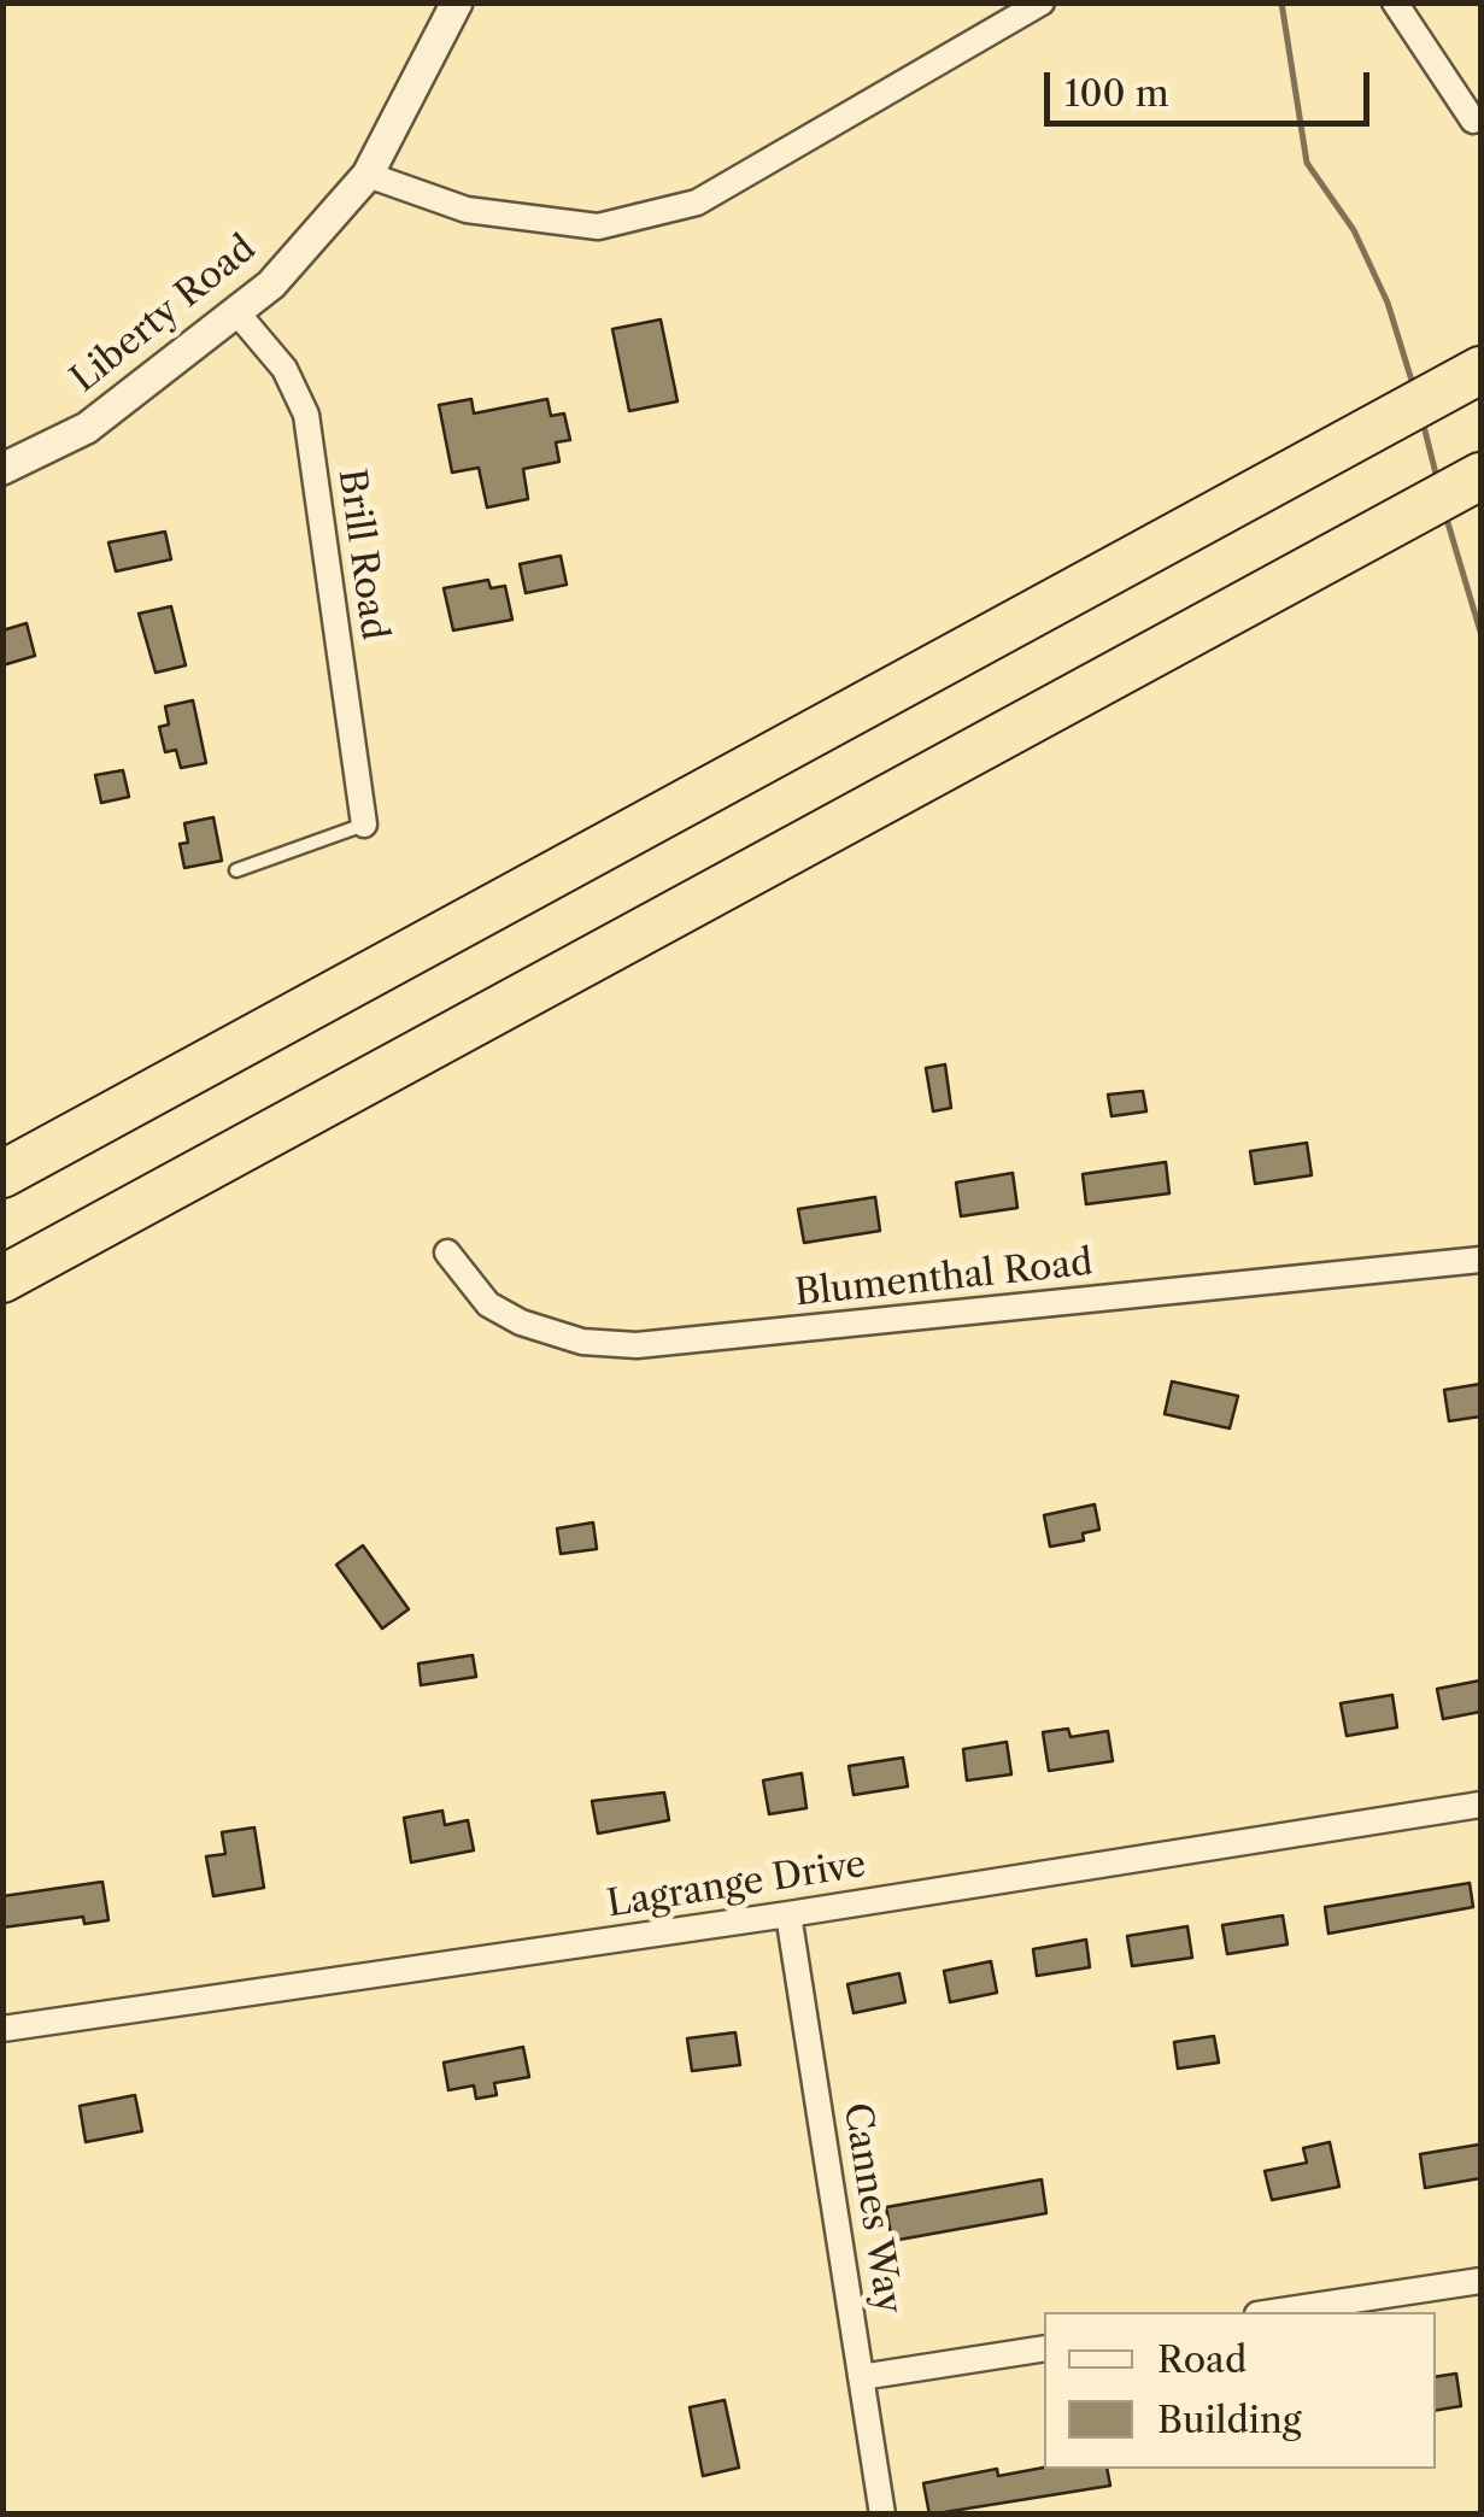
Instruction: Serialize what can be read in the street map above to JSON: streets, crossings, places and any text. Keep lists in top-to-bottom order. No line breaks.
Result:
{"streets":{"street":["Liberty Road","Brill Road","Blumenthal Road","Lagrange Drive","Cannes Way"]},"crossings":[["Liberty Road","Brill Road"],["Lagrange Drive","Cannes Way"]],"legend":["Road","Building"],"scale_bar":"100 m"}
